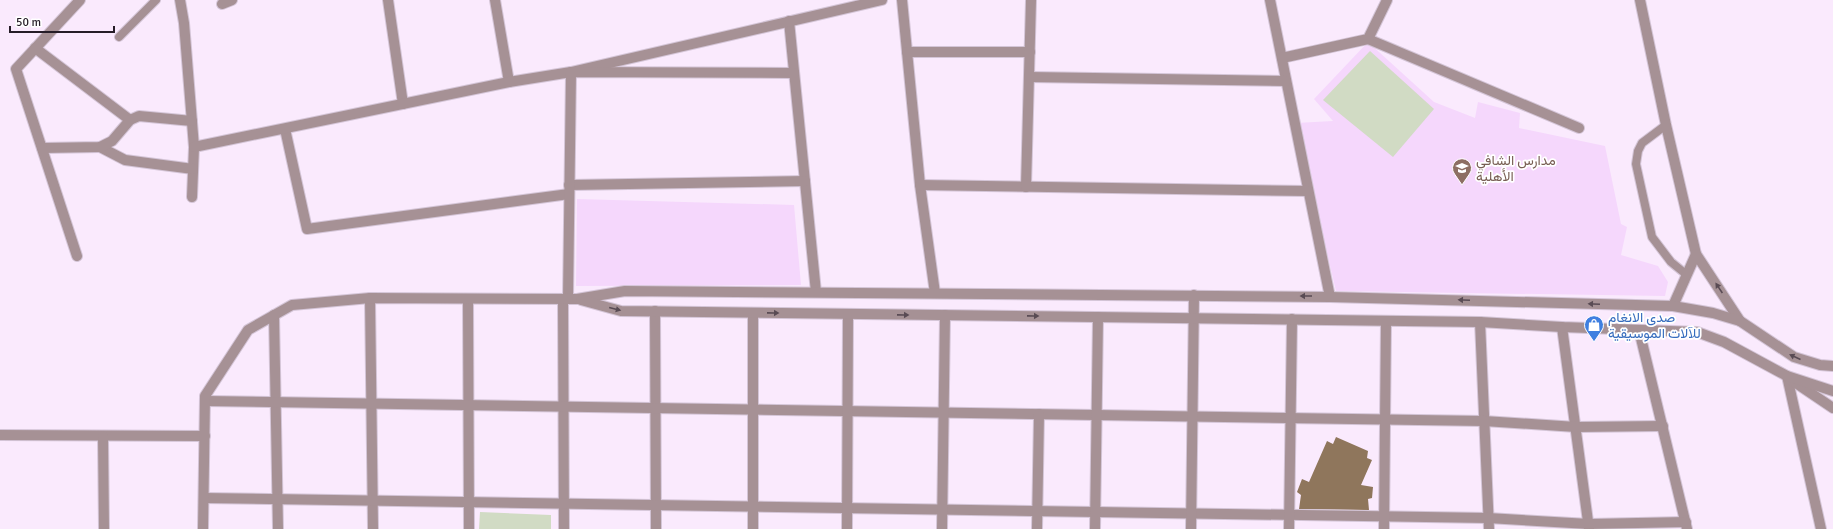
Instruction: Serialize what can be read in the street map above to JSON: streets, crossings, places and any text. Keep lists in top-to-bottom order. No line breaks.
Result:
{"places":{"school or university":["مدارس الشافي الأهلية"],"shop":["صدى الانغام للآلات الموسيقية"]},"scale_bar":"50 m"}
